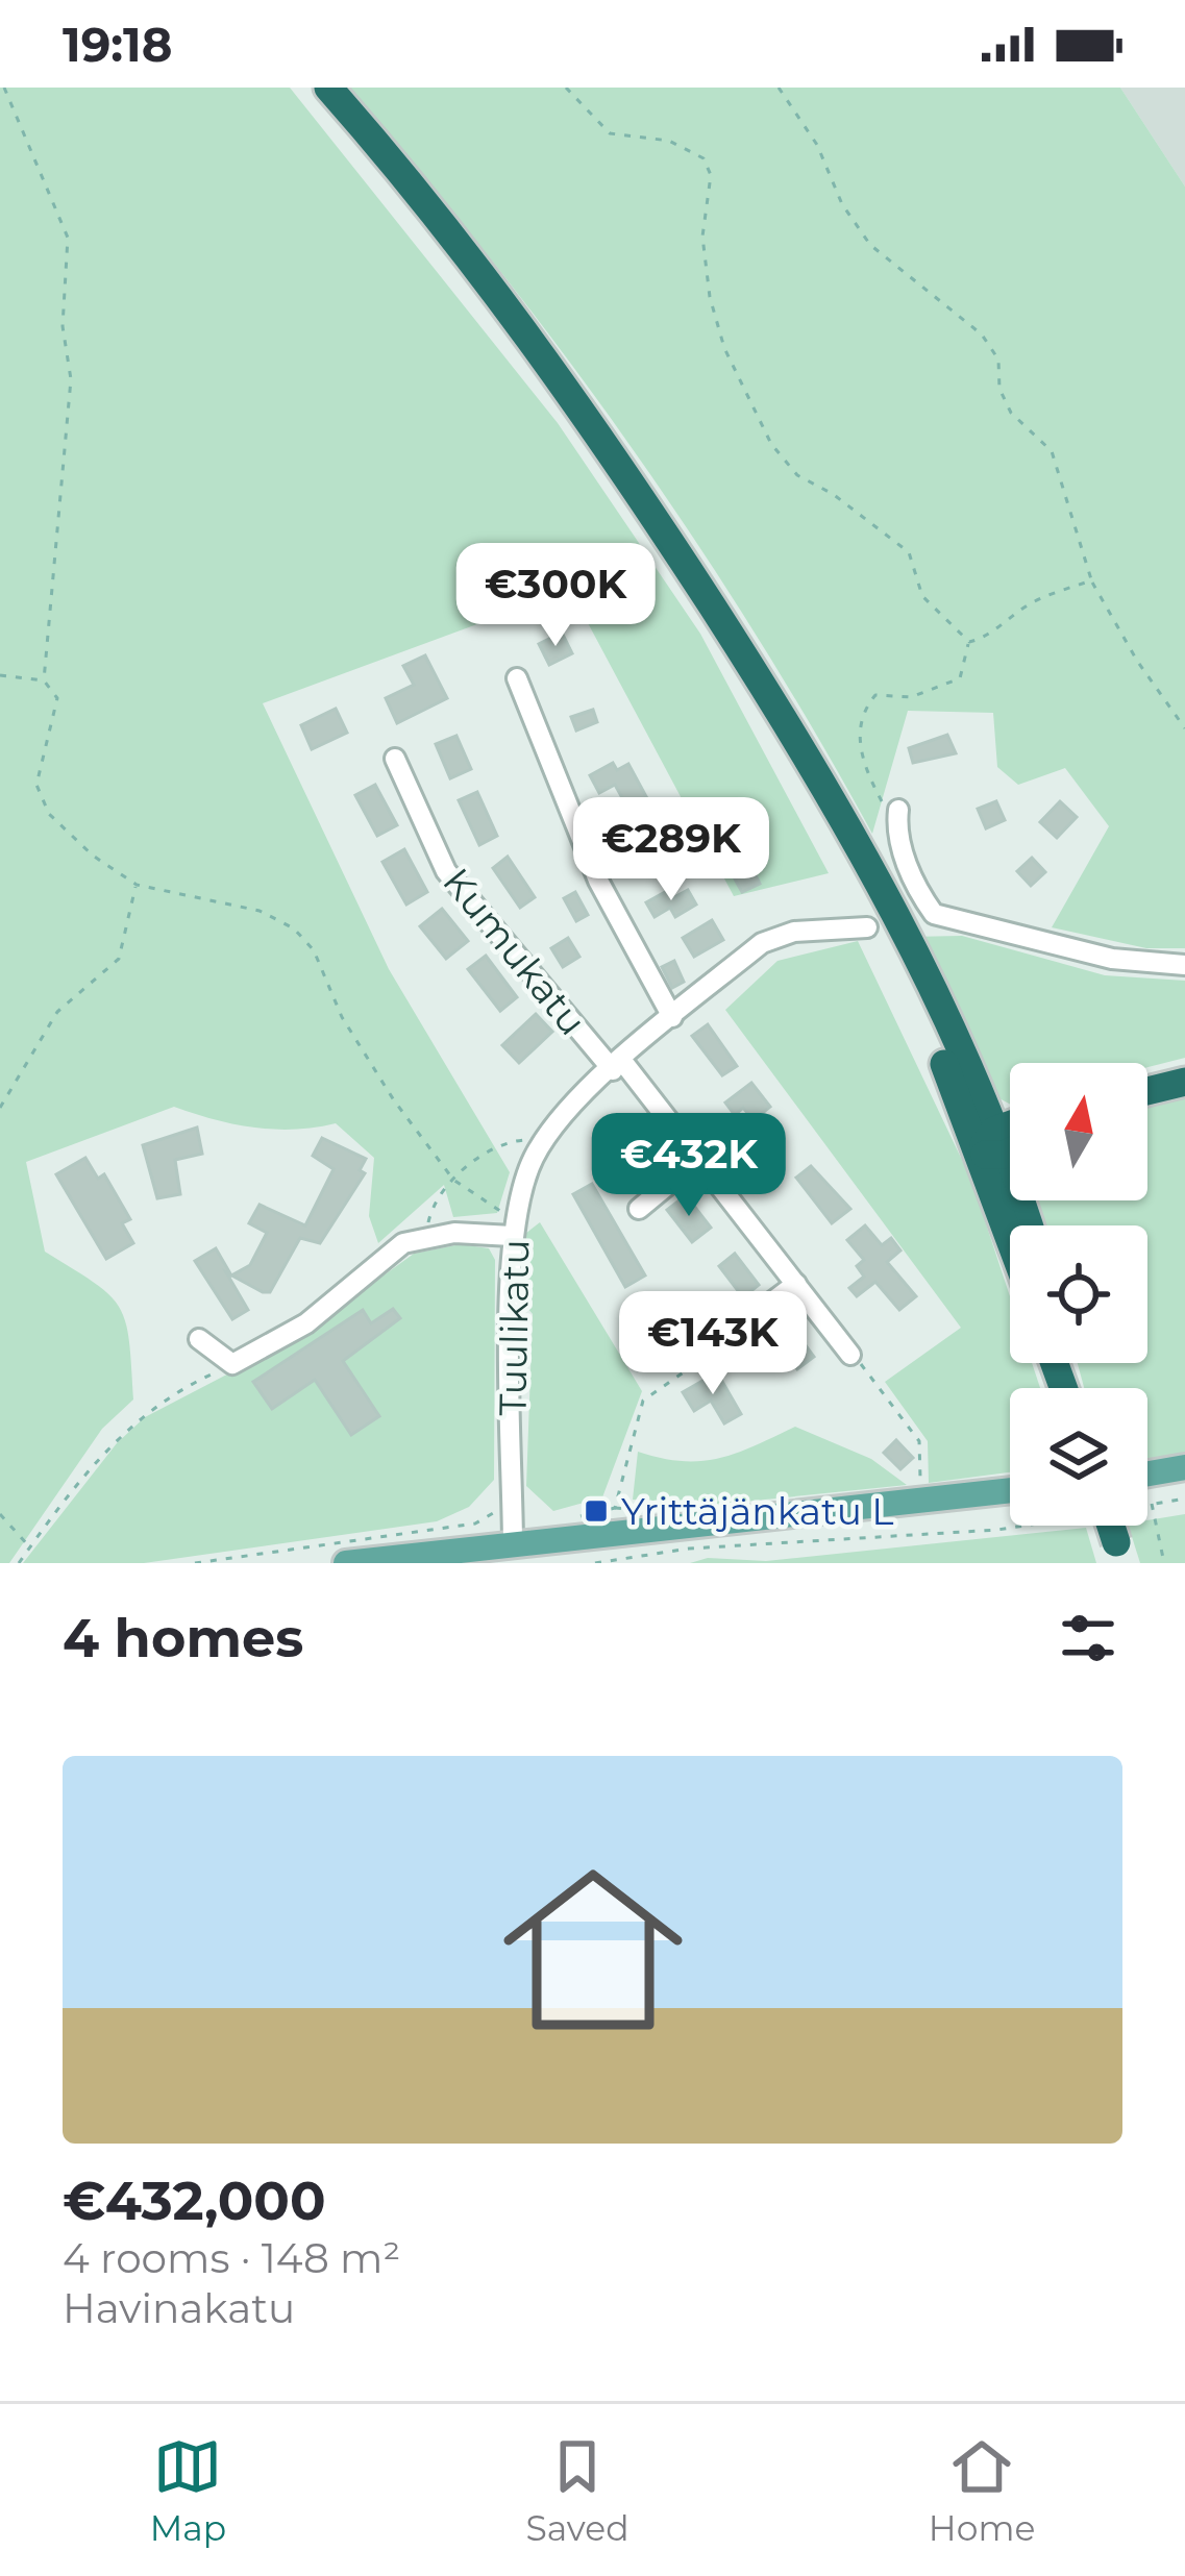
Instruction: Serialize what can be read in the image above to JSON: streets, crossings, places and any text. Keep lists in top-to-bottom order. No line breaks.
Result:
{"streets":{"street":["Kumukatu","Tuulikatu"]},"crossings":[["Kumukatu","Tuulikatu"]],"places":{"transit":["Yrittäjänkatu L"]},"north":"top","page":{"status":"19:18","price":["€300K","€289K","€432K","€143K"],"heading":"4 homes","list":[{"name":"€432,000","note":"4 rooms · 148 m² · Havinakatu"}],"tabs":["Map","Saved","Home"]}}
